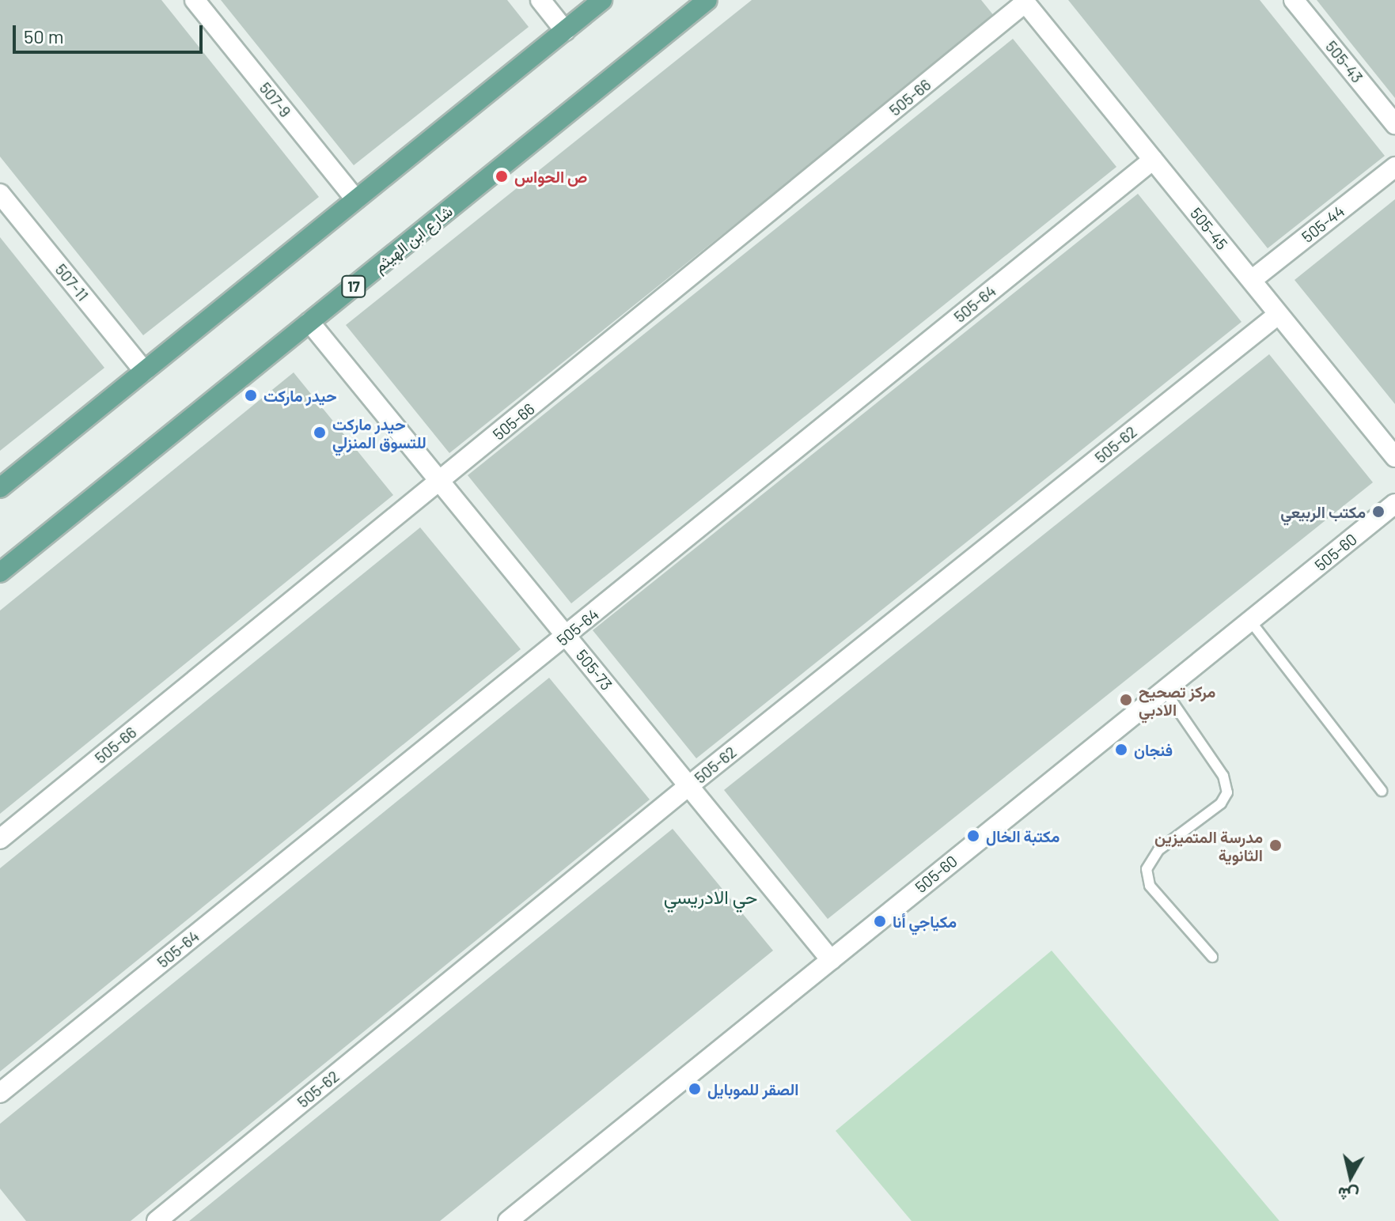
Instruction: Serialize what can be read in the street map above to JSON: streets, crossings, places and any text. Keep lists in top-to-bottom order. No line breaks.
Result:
{"streets":{"main road":["شارع ابن الهيثم","17"],"street":["505-43","505-66","507-9","505-44","505-45","507-11","505-64","505-62","505-60","505-73"]},"crossings":[["505-66","505-45"],["505-66","505-73"],["505-44","505-45"],["505-45","505-64"],["505-45","505-62"],["شارع ابن الهيثم","505-73"],["505-64","505-73"],["505-62","505-73"],["505-60","505-73"]],"districts":["حي الادريسي"],"places":["ص الحواس","حيدر ماركت","حيدر ماركت للتسوق المنزلي","مكتب الربيعي","مركز تصحيح الادبي","فنجان","مكتبة الخال","مدرسة المتميزين الثانوية","مكياجي أنا","الصقر للموبايل"],"scale_bar":"50 m","north":"bottom"}
